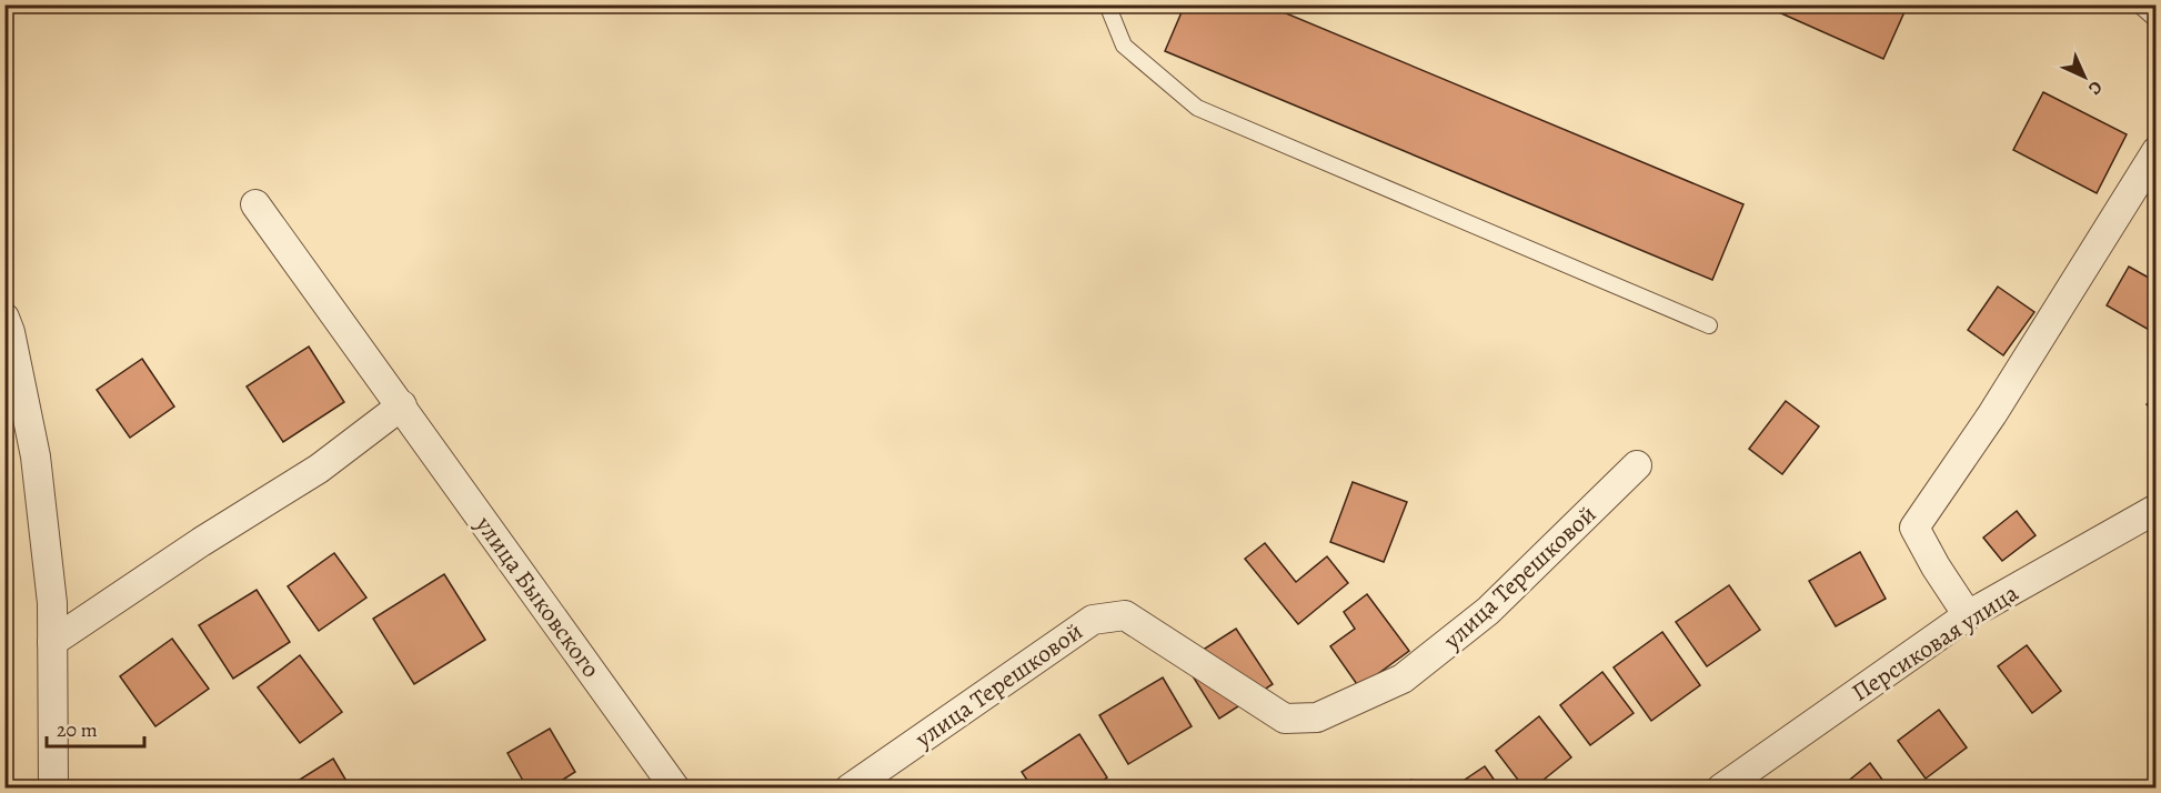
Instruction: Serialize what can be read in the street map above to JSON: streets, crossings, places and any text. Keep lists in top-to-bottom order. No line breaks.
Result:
{"streets":{"street":["улица Терешковой","улица Быковского","Персиковая улица"]},"scale_bar":"20 m","north":"bottom right"}
